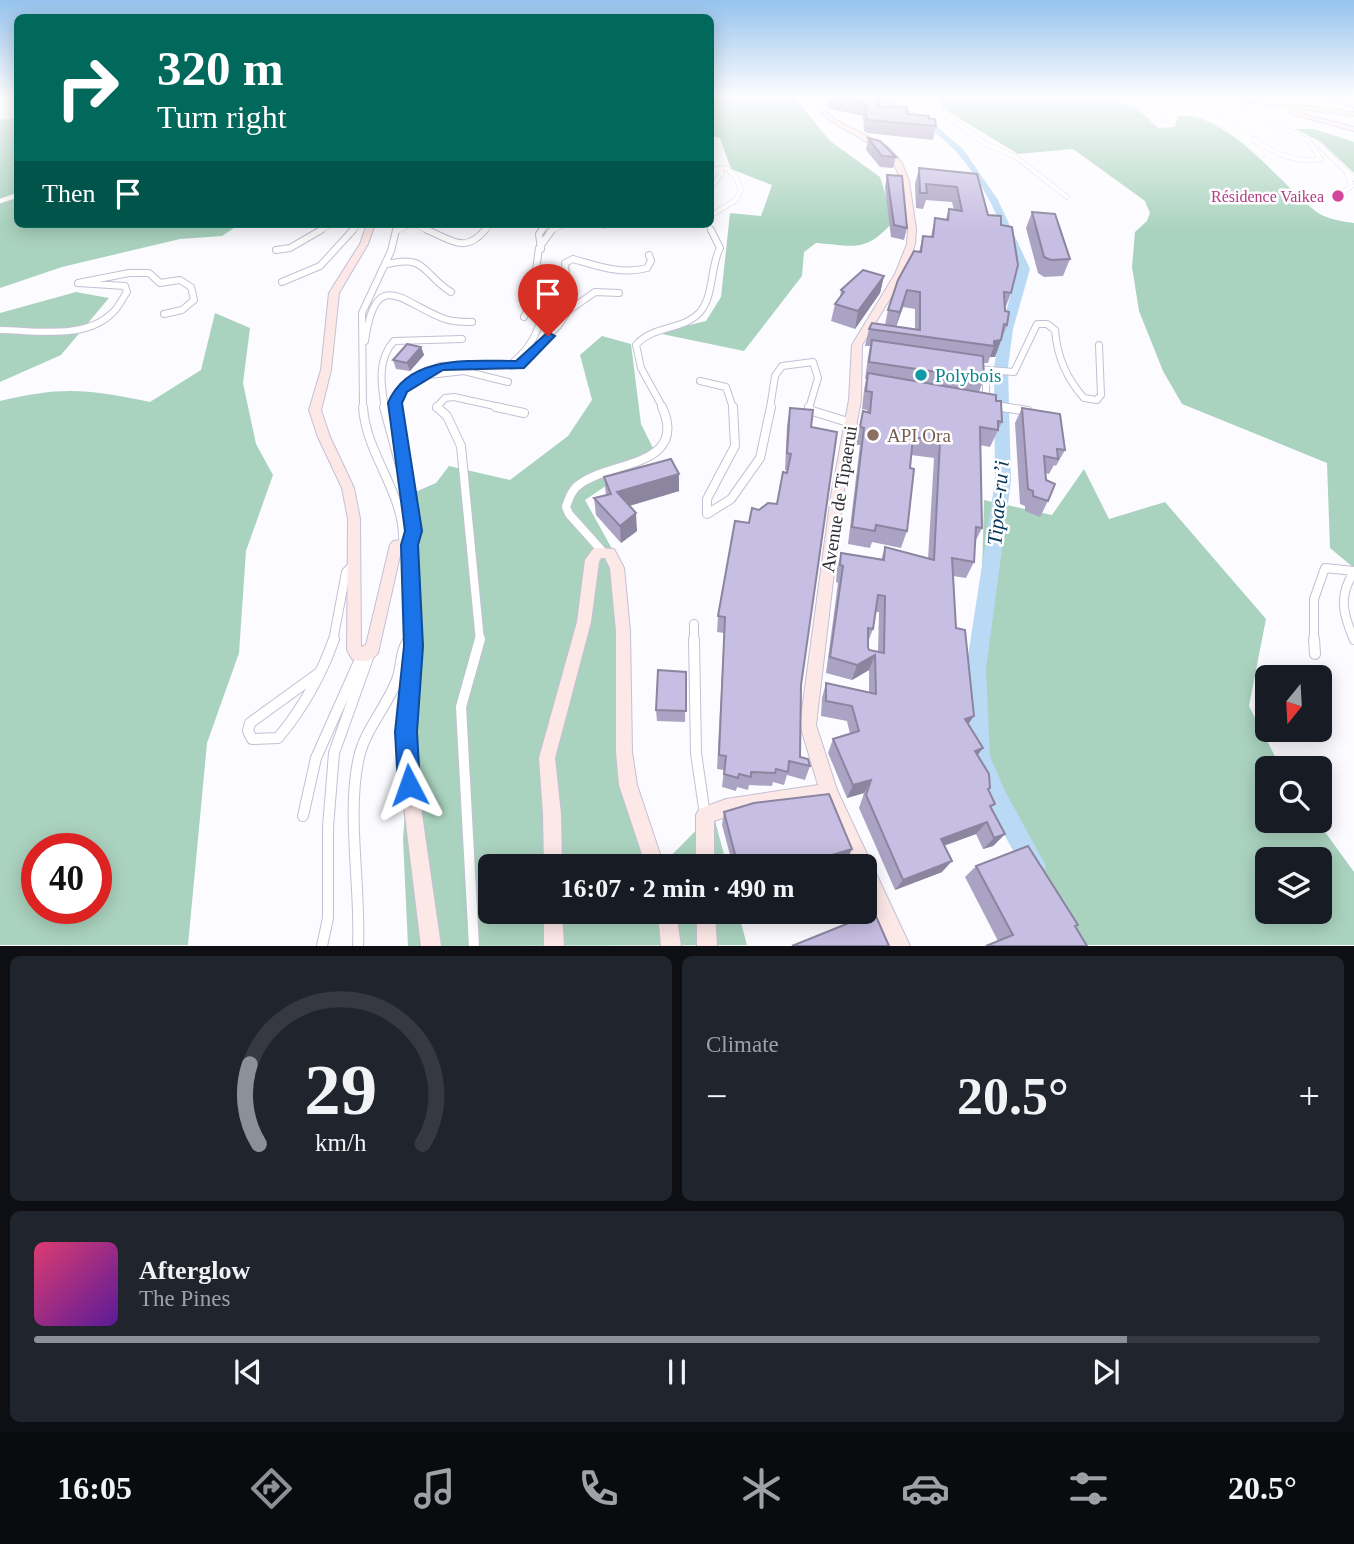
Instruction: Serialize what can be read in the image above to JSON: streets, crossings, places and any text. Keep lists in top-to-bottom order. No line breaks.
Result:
{"streets":{"main road":["Avenue de Tipaerui"]},"water":["Tipae-ru’i"],"places":["Résidence Vaikea","Polybois","API Ora"],"north":"bottom","page":{"turn":["320 m","Turn right"],"then":"Then","limit":"40","trip":"16:07 · 2 min · 490 m","tile":"Climate","heat":["−","20.5°","+"],"song":["Afterglow","The Pines"],"tabs":["16:05","20.5°"],"gauge":["29","km/h"]}}
